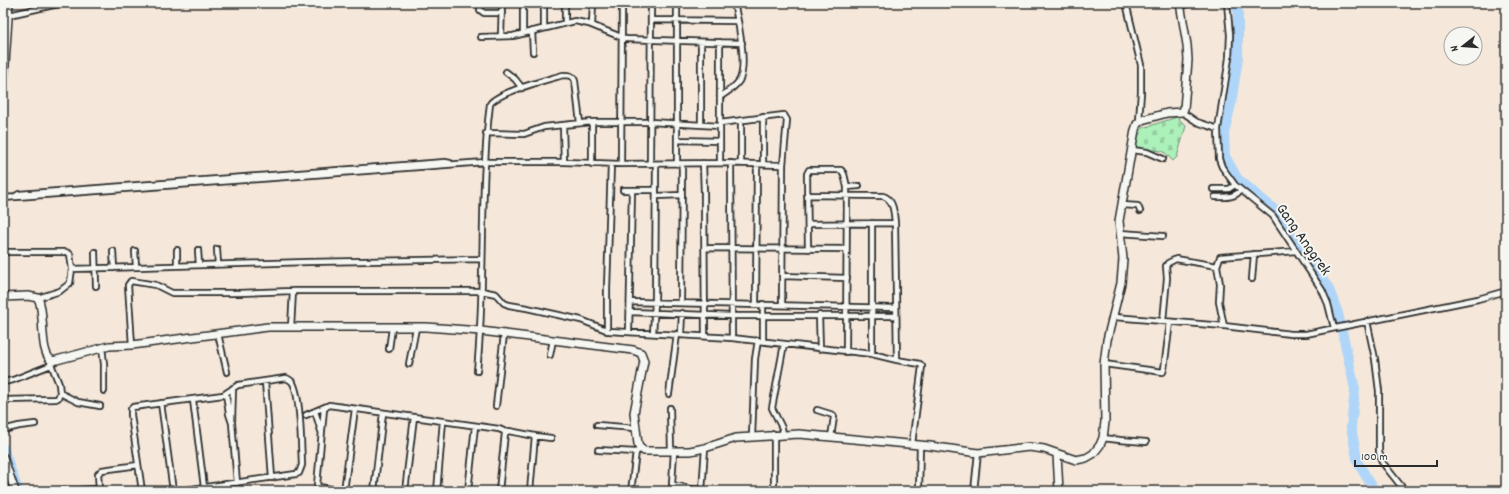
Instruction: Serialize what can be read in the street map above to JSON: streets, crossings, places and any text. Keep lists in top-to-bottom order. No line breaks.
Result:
{"streets":{"street":["Gang Anggrek"]},"scale_bar":"100 m","north":"left"}
